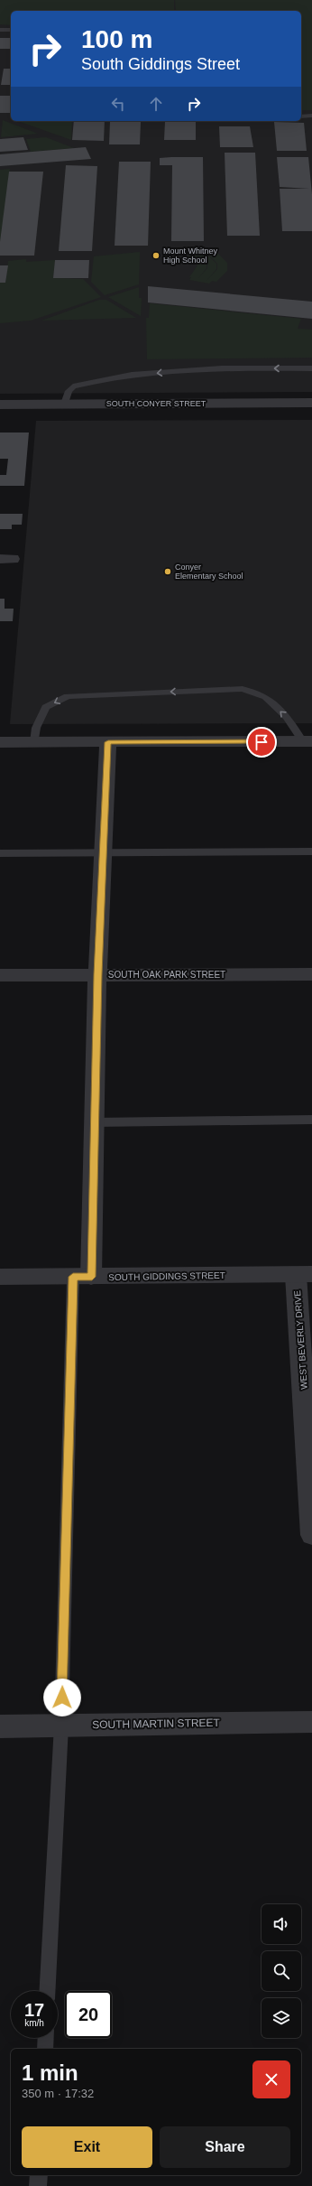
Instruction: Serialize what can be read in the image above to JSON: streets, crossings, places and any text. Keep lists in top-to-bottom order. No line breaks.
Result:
{"streets":{"street":["SOUTH CONYER STREET","SOUTH OAK PARK STREET","SOUTH GIDDINGS STREET","WEST BEVERLY DRIVE","SOUTH MARTIN STREET"]},"crossings":[["SOUTH GIDDINGS STREET","WEST BEVERLY DRIVE"]],"places":["Mount Whitney High School","Conyer Elementary School"],"page":{"turn":["100 m","South Giddings Street"],"speed":"17 km/h","limit":"20","heading":["1 min","350 m · 17:32"],"buttons":["Exit","Share"]}}
